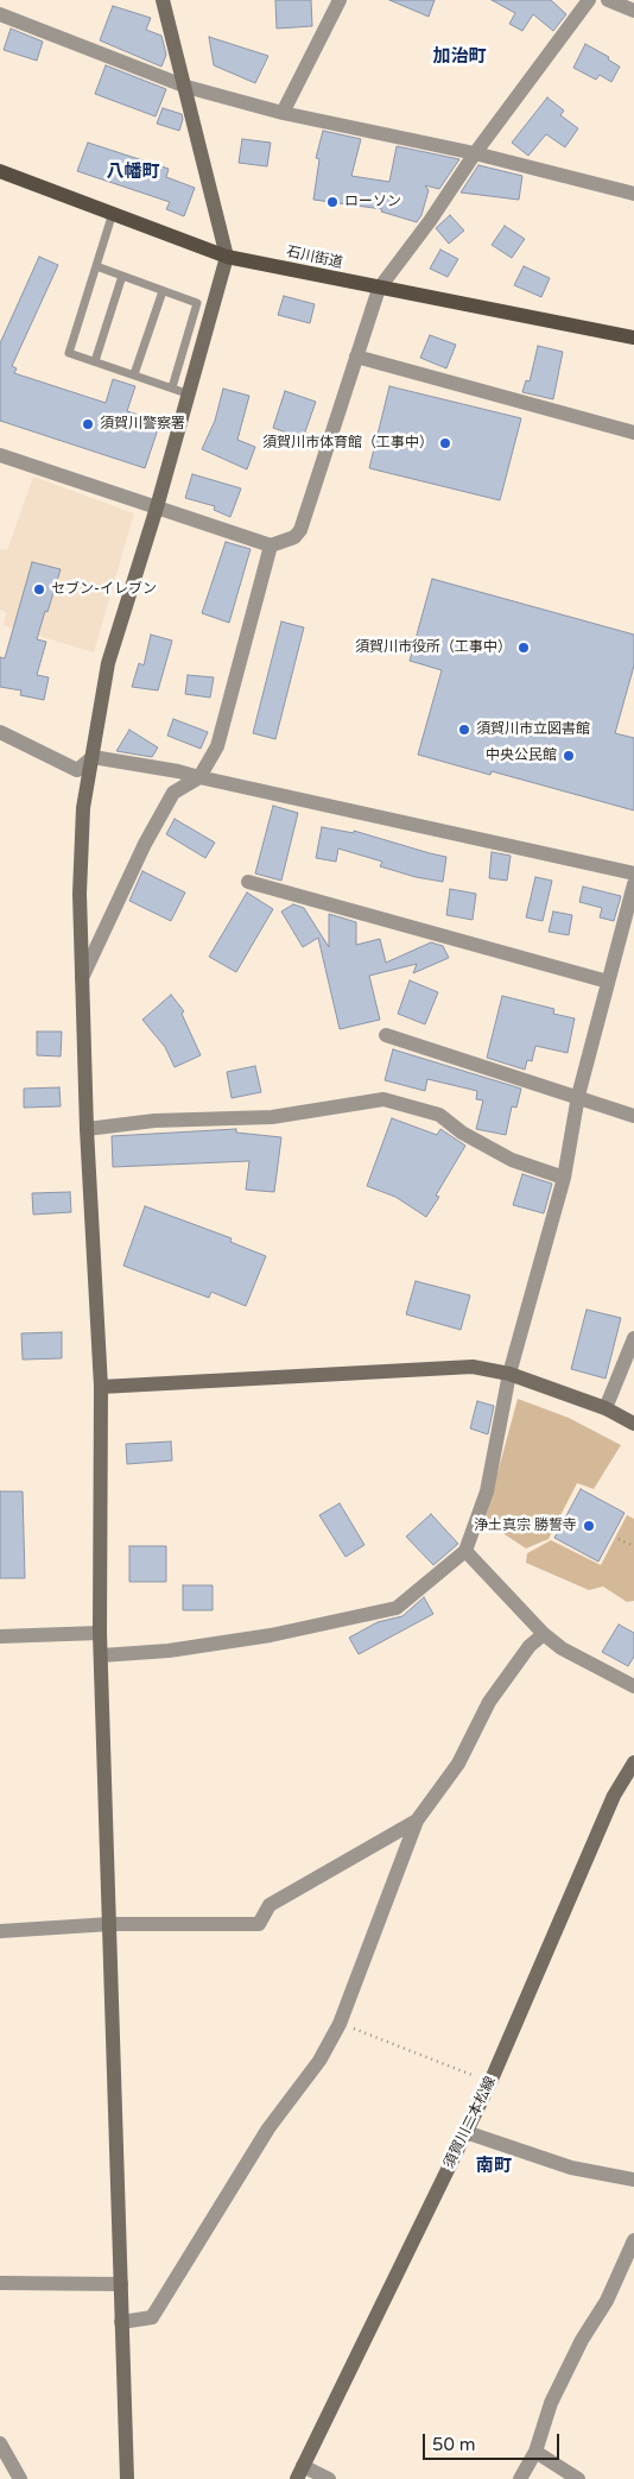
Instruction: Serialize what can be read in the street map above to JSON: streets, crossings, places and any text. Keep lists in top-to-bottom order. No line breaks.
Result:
{"streets":{"main road":["石川街道"],"street":["須賀川二本松線"]},"districts":["加治町","八幡町","南町"],"places":["ローソン","須賀川警察署","須賀川市体育館（工事中）","セブン-イレブン","須賀川市役所（工事中）","須賀川市立図書館","中央公民館","浄土真宗 勝誓寺"],"scale_bar":"50 m"}
